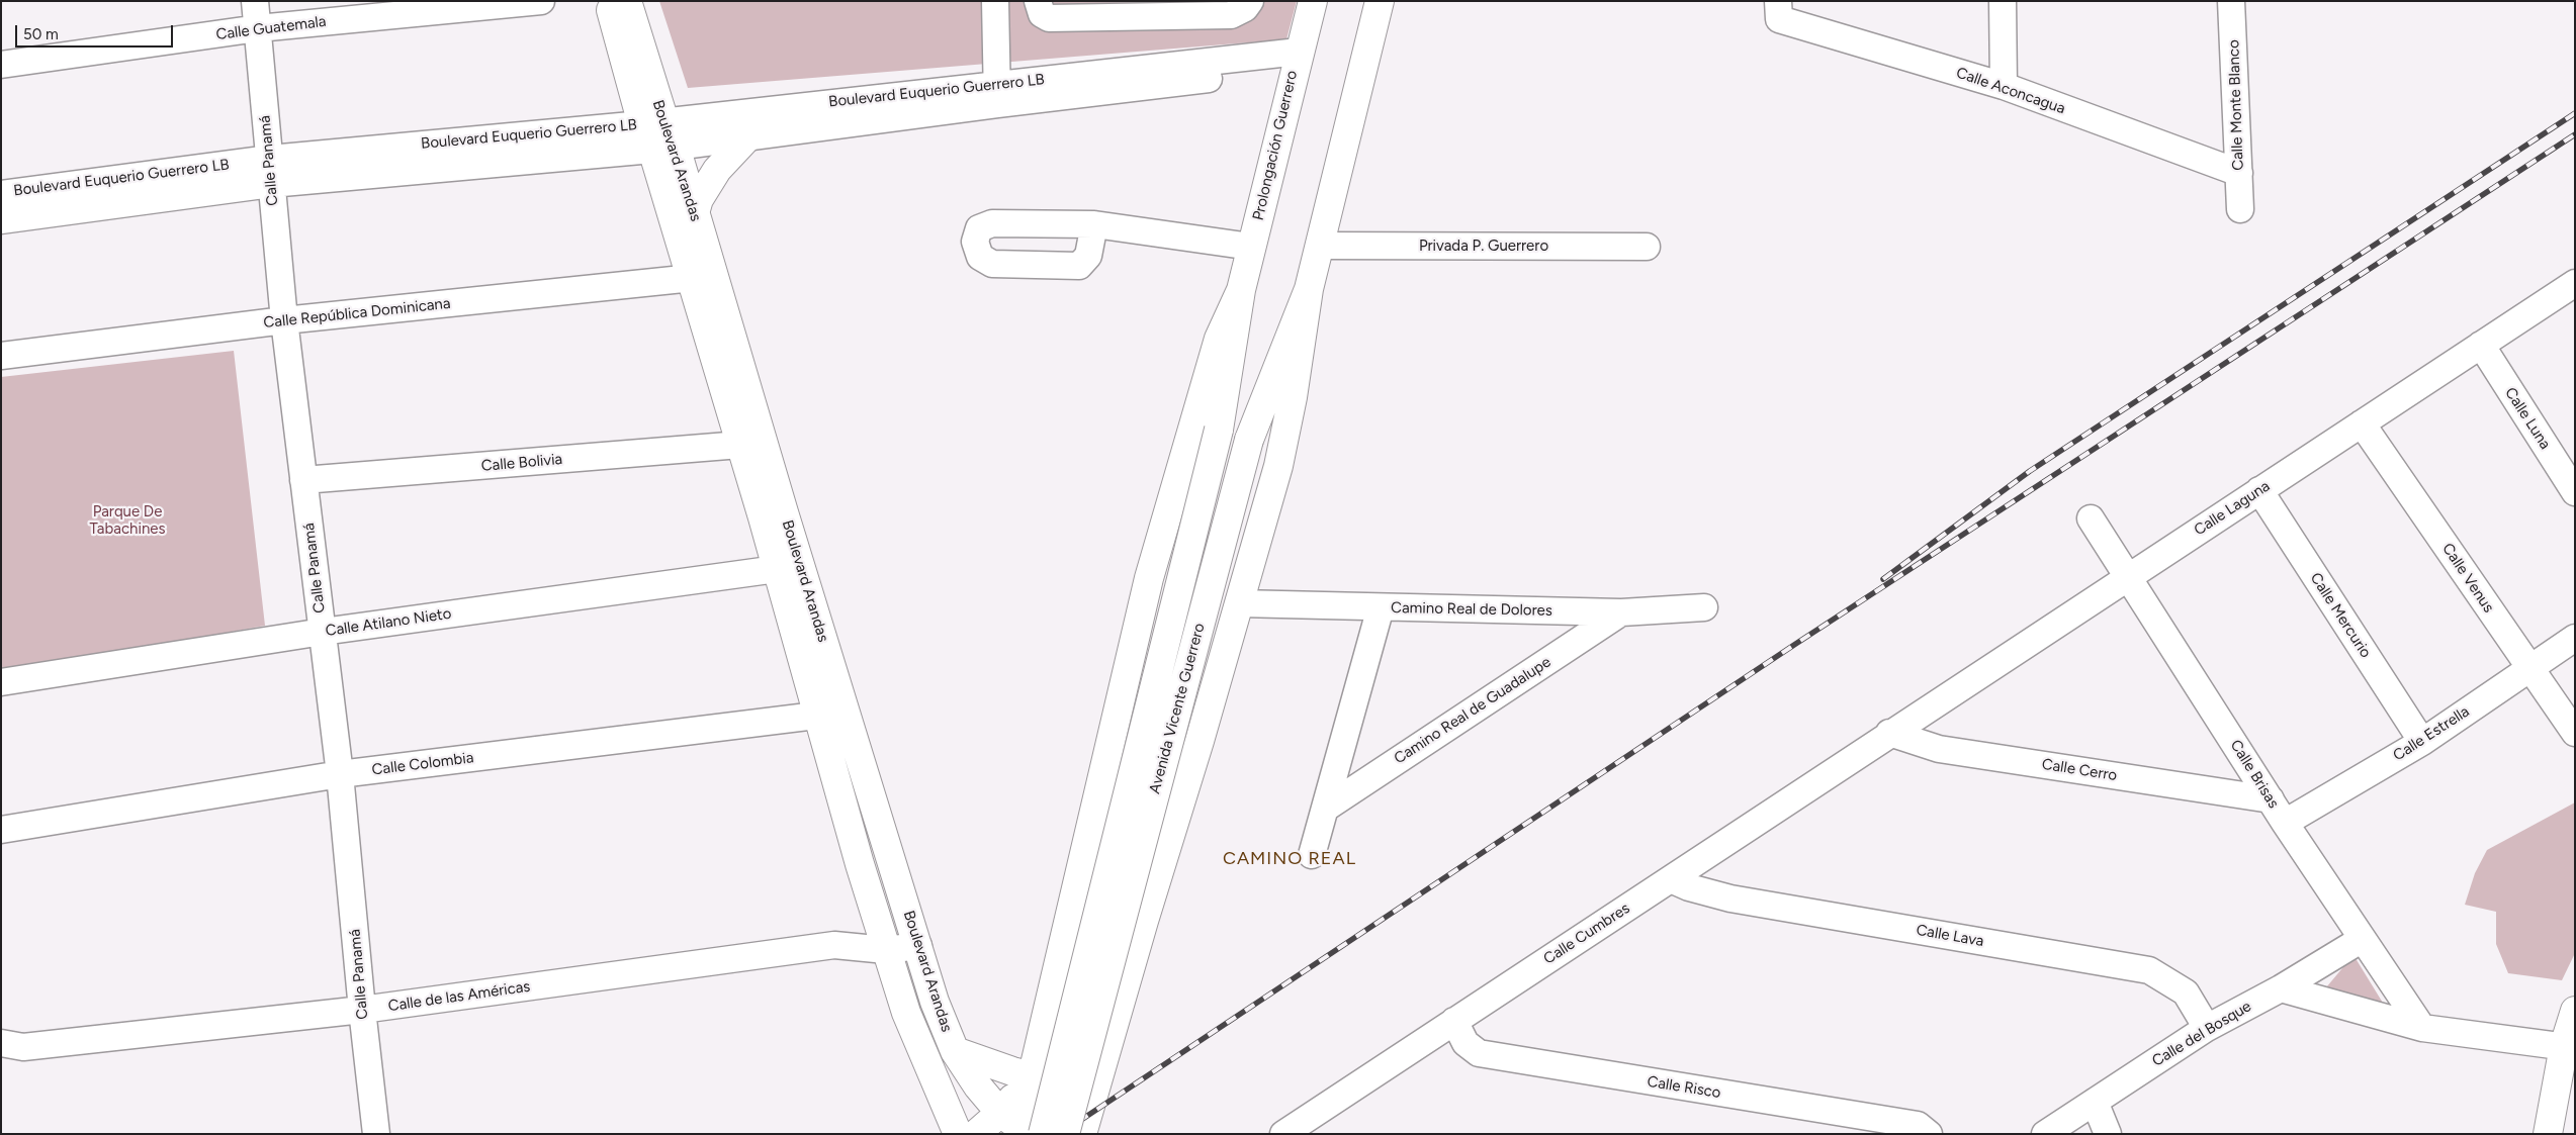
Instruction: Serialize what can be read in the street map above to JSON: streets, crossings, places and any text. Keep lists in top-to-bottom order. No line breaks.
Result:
{"streets":{"main road":["Prolongación Guerrero","Boulevard Arandas","Avenida Vicente Guerrero"],"street":["Calle Guatemala","Boulevard Euquerio Guerrero LB","Calle Aconcagua","Calle Monte Blanco","Calle Panamá","Privada P. Guerrero","Calle República Dominicana","Calle Luna","Calle Bolivia","Calle Laguna","Calle Venus","Camino Real de Dolores","Calle Mercurio","Calle Atilano Nieto","Camino Real de Guadalupe","Calle Estrella","Calle Colombia","Calle Cerro","Calle Brisas","Calle Cumbres","Calle Lava","Calle de las Américas","Calle del Bosque","Calle Risco"]},"crossings":[["Calle Guatemala","Calle Panamá"],["Boulevard Euquerio Guerrero LB","Prolongación Guerrero"],["Boulevard Euquerio Guerrero LB","Calle Panamá"],["Boulevard Euquerio Guerrero LB","Boulevard Arandas"],["Calle Aconcagua","Calle Monte Blanco"],["Prolongación Guerrero","Avenida Vicente Guerrero"],["Calle Panamá","Calle República Dominicana"],["Calle Panamá","Calle Bolivia"],["Calle Panamá","Calle Atilano Nieto"],["Calle Panamá","Calle Colombia"],["Calle Panamá","Calle de las Américas"],["Boulevard Arandas","Calle República Dominicana"],["Boulevard Arandas","Calle Bolivia"],["Boulevard Arandas","Calle Atilano Nieto"],["Boulevard Arandas","Avenida Vicente Guerrero"],["Boulevard Arandas","Calle Colombia"],["Boulevard Arandas","Calle de las Américas"],["Calle Luna","Calle Laguna"],["Calle Laguna","Calle Venus"],["Calle Laguna","Calle Mercurio"],["Calle Laguna","Calle Cerro"],["Calle Laguna","Calle Brisas"],["Calle Laguna","Calle Cumbres"],["Calle Venus","Calle Estrella"],["Camino Real de Dolores","Camino Real de Guadalupe"],["Calle Mercurio","Calle Estrella"],["Calle Estrella","Calle Brisas"],["Calle Cerro","Calle Brisas"],["Calle Cerro","Calle Cumbres"],["Calle Brisas","Calle del Bosque"],["Calle Cumbres","Calle Lava"],["Calle Cumbres","Calle Risco"],["Calle Lava","Calle del Bosque"]],"districts":["CAMINO REAL"],"parks":["Parque De Tabachines"],"scale_bar":"50 m"}
